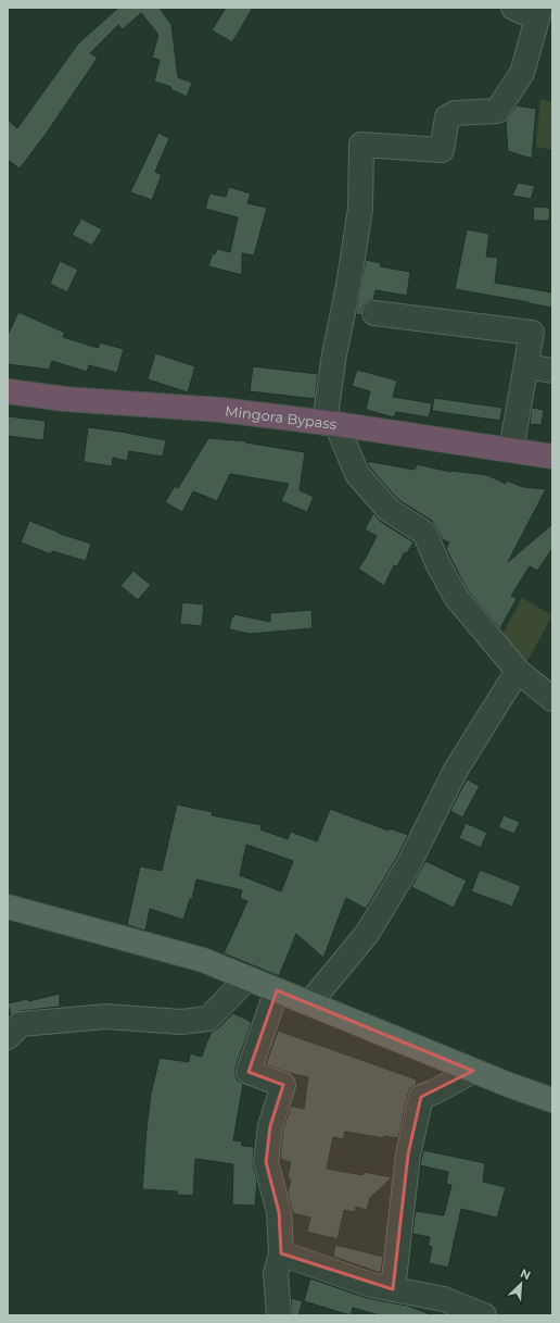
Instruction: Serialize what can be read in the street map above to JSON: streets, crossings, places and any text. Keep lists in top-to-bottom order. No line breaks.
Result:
{"streets":{"highway":["Mingora Bypass"]},"north":"top right"}
